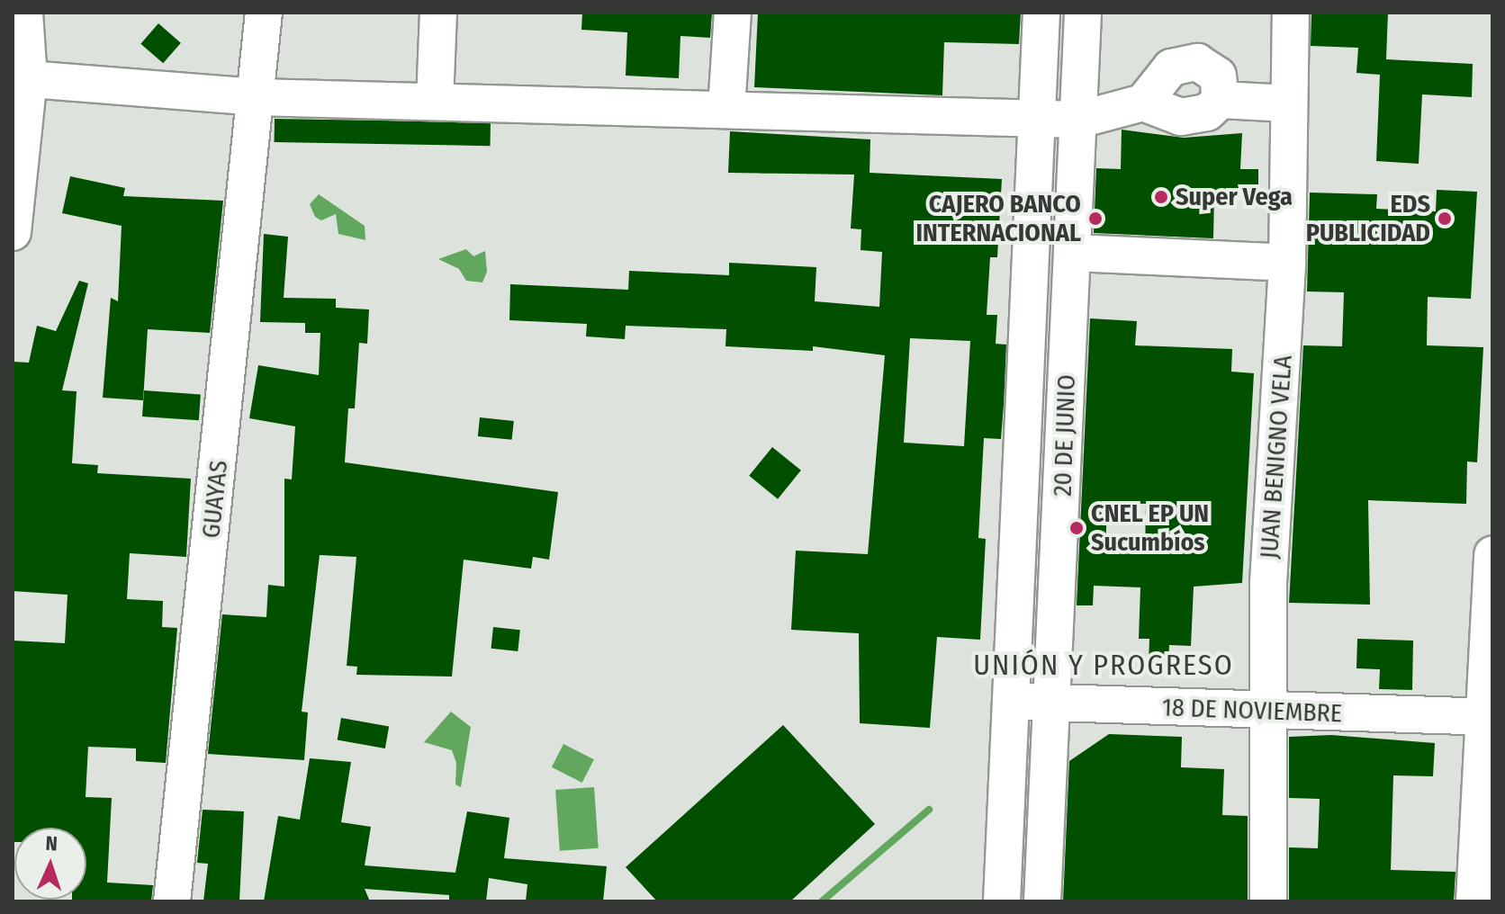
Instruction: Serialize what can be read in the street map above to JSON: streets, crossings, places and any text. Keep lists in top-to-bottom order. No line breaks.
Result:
{"streets":{"street":["20 DE JUNIO","JUAN BENIGNO VELA","GUAYAS","18 DE NOVIEMBRE"]},"crossings":[["20 DE JUNIO","18 DE NOVIEMBRE"],["JUAN BENIGNO VELA","18 DE NOVIEMBRE"]],"districts":["UNIÓN Y PROGRESO"],"places":["Super Vega","CAJERO BANCO INTERNACIONAL","EDS PUBLICIDAD","CNEL EP UN Sucumbíos"],"north":"top"}
